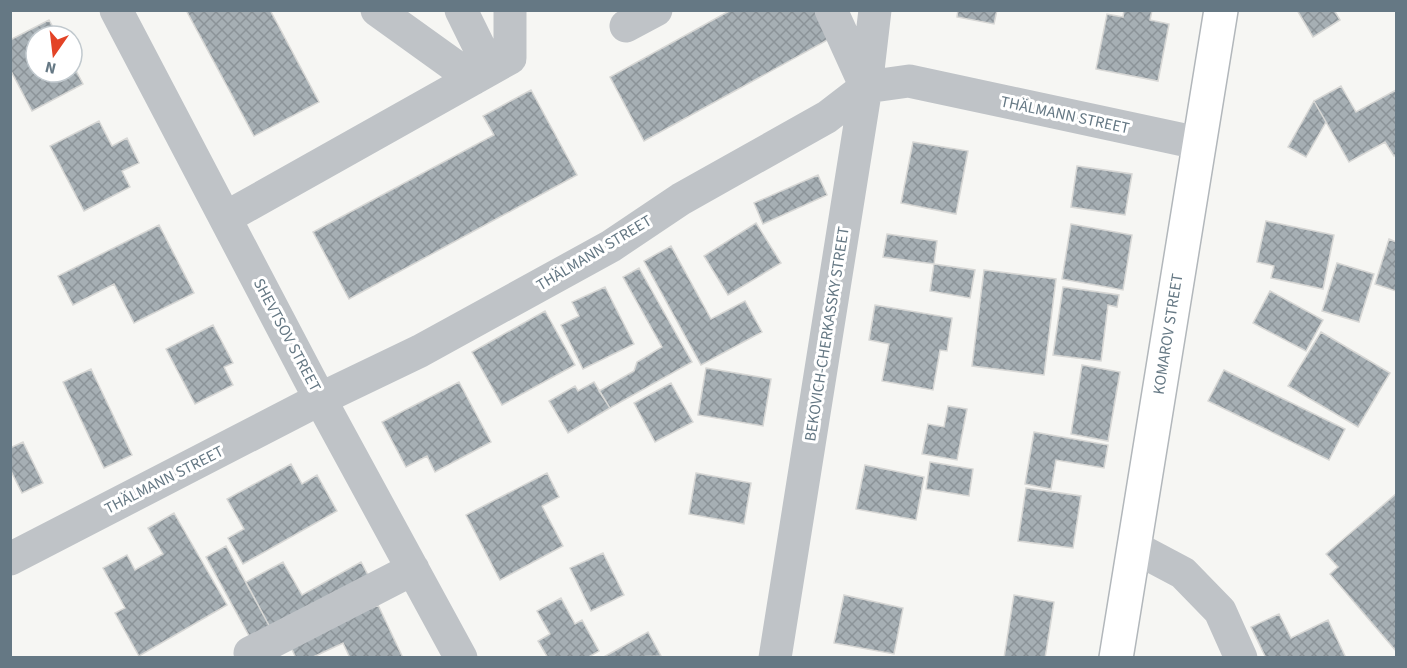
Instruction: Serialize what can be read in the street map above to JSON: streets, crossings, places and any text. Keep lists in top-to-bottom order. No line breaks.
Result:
{"streets":{"main road":["KOMAROV STREET"],"street":["THÄLMANN STREET","BEKOVICH-CHERKASSKY STREET","SHEVTSOV STREET"]},"crossings":[["THÄLMANN STREET","BEKOVICH-CHERKASSKY STREET"],["THÄLMANN STREET","KOMAROV STREET"],["THÄLMANN STREET","SHEVTSOV STREET"]],"north":"bottom"}
